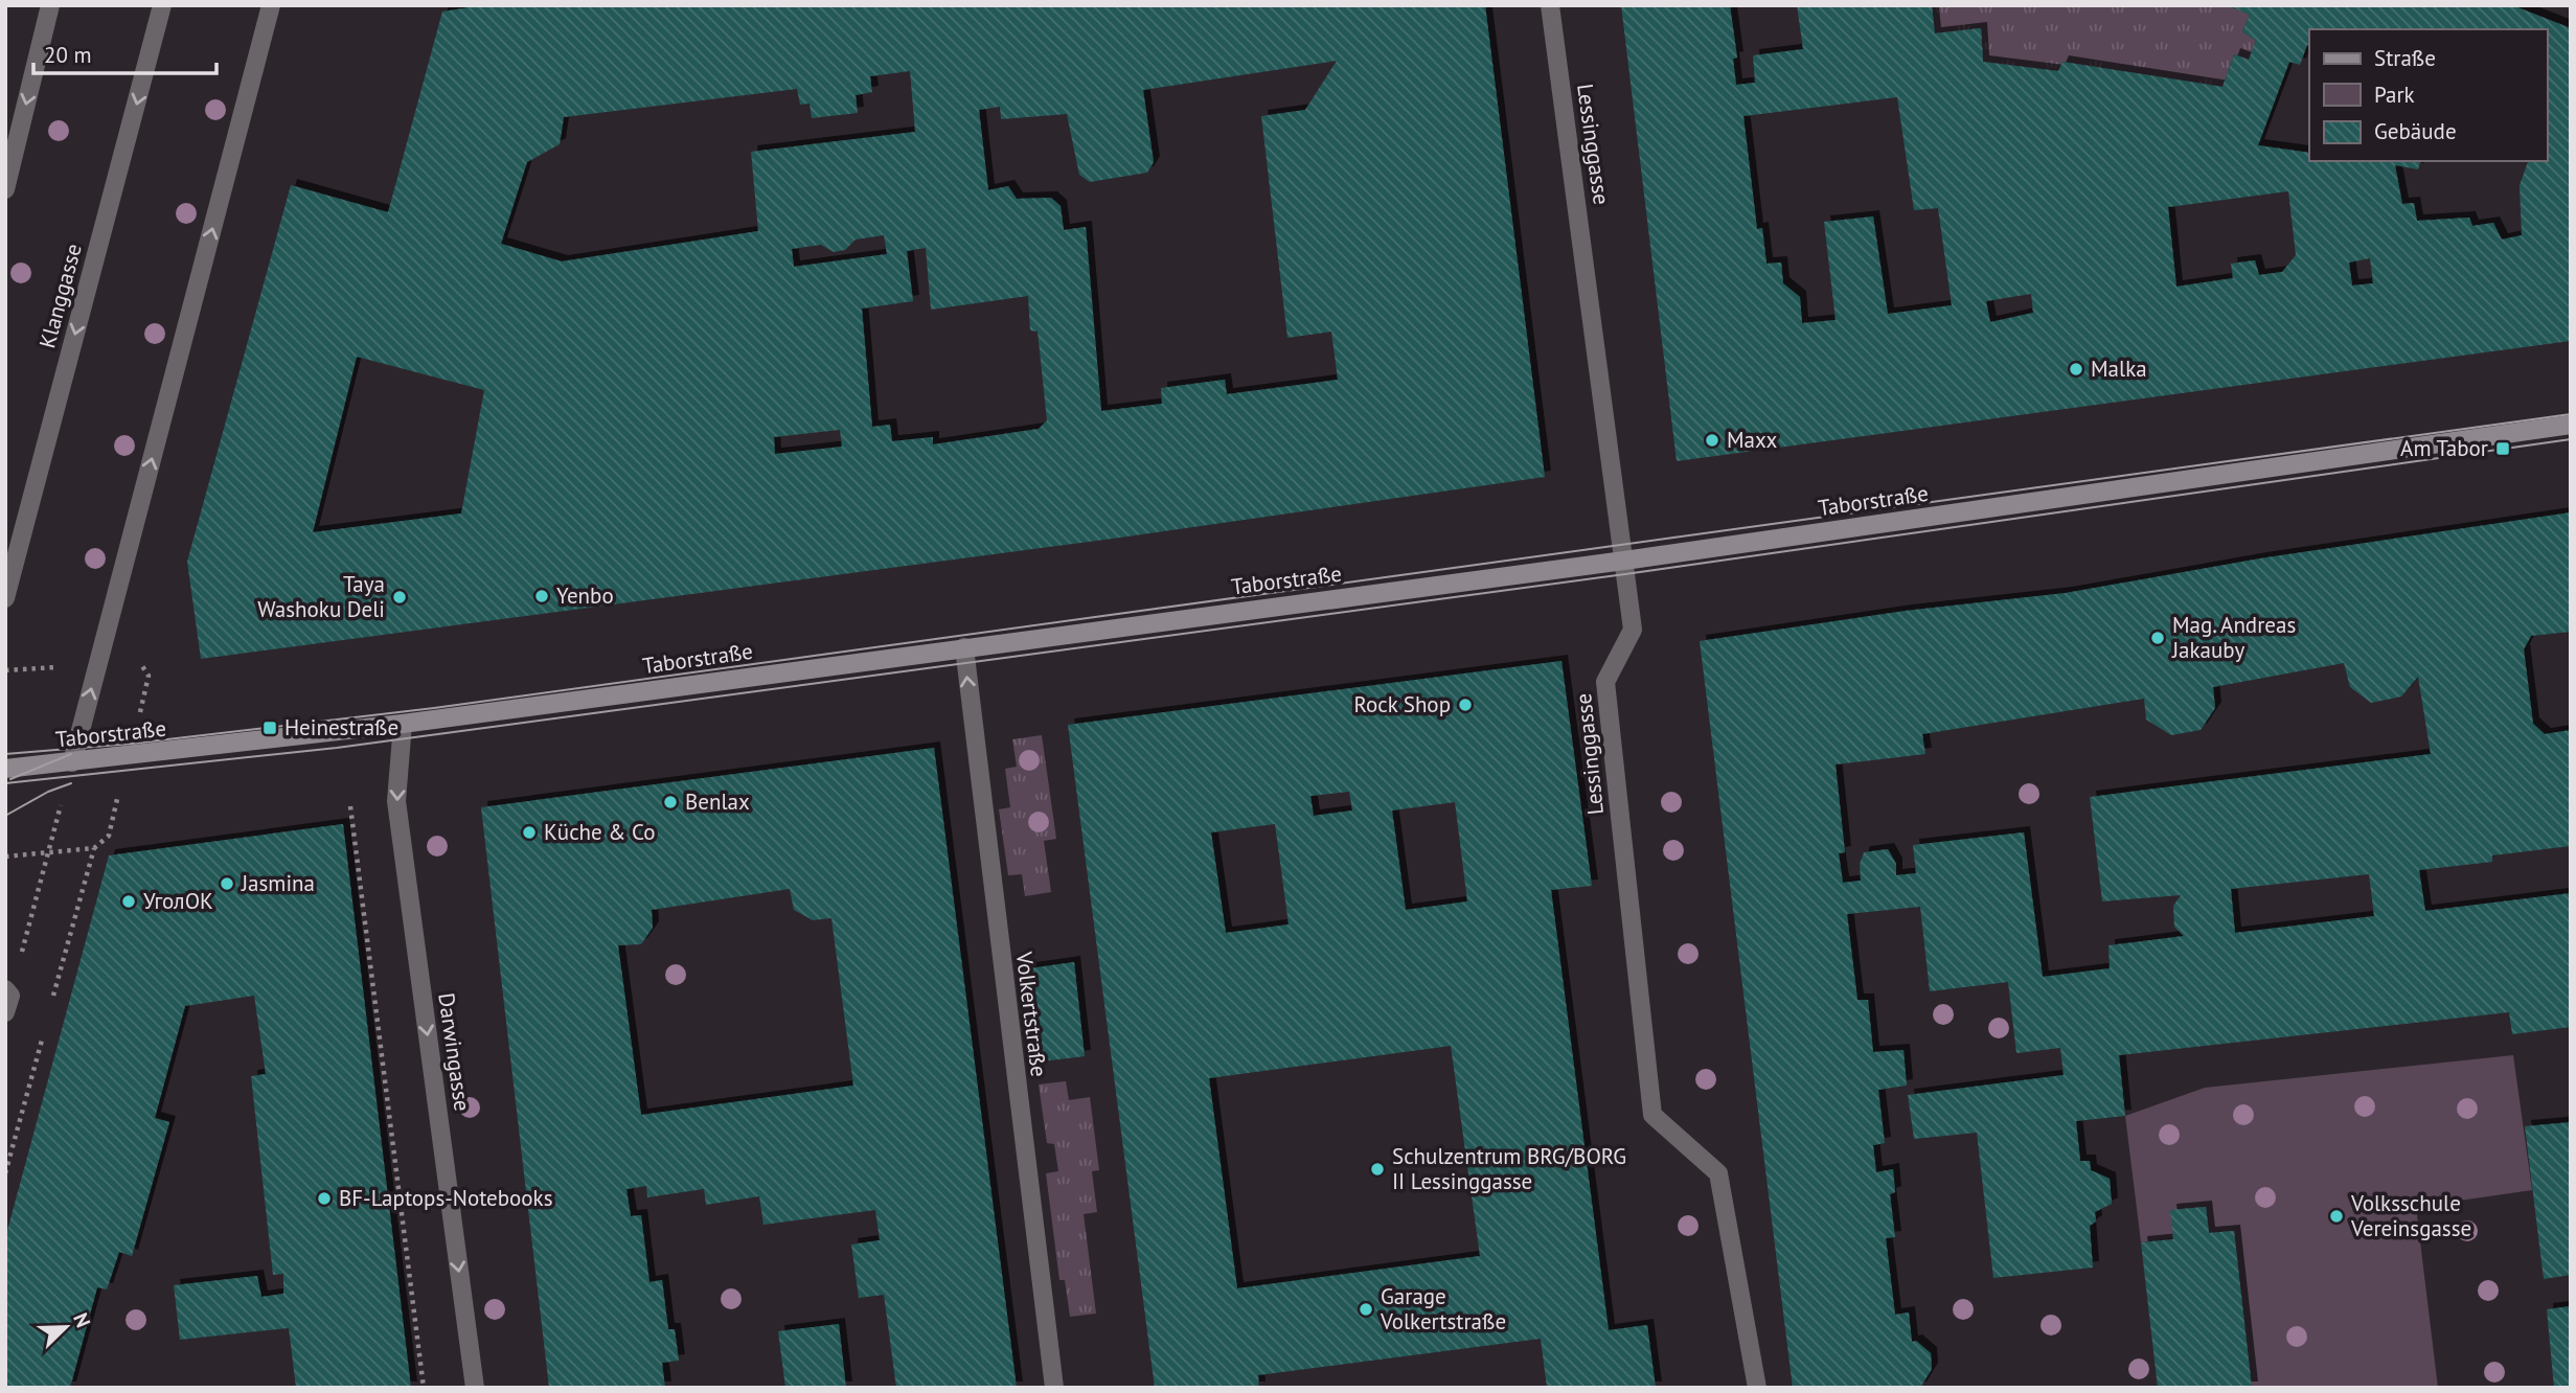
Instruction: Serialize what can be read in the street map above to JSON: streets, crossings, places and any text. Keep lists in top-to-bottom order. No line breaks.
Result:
{"streets":{"main road":["Taborstraße"],"street":["Lessinggasse","Klanggasse","Volkertstraße","Darwingasse"]},"crossings":[["Lessinggasse","Taborstraße"],["Taborstraße","Volkertstraße"],["Taborstraße","Darwingasse"]],"one_way":["Volkertstraße","Darwingasse"],"places":{"other":["Malka","Maxx","Yenbo","Taya Washoku Deli","Mag. Andreas Jakauby","Rock Shop","Benlax","Küche & Co","Jasmina","УголОК","Schulzentrum BRG/BORG II Lessinggasse","BF-Laptops-Notebooks","Volksschule Vereinsgasse","Garage Volkertstraße"],"transit":["Am Tabor","Heinestraße"]},"legend":["Straße","Park","Gebäude"],"scale_bar":"20 m","north":"top right"}
